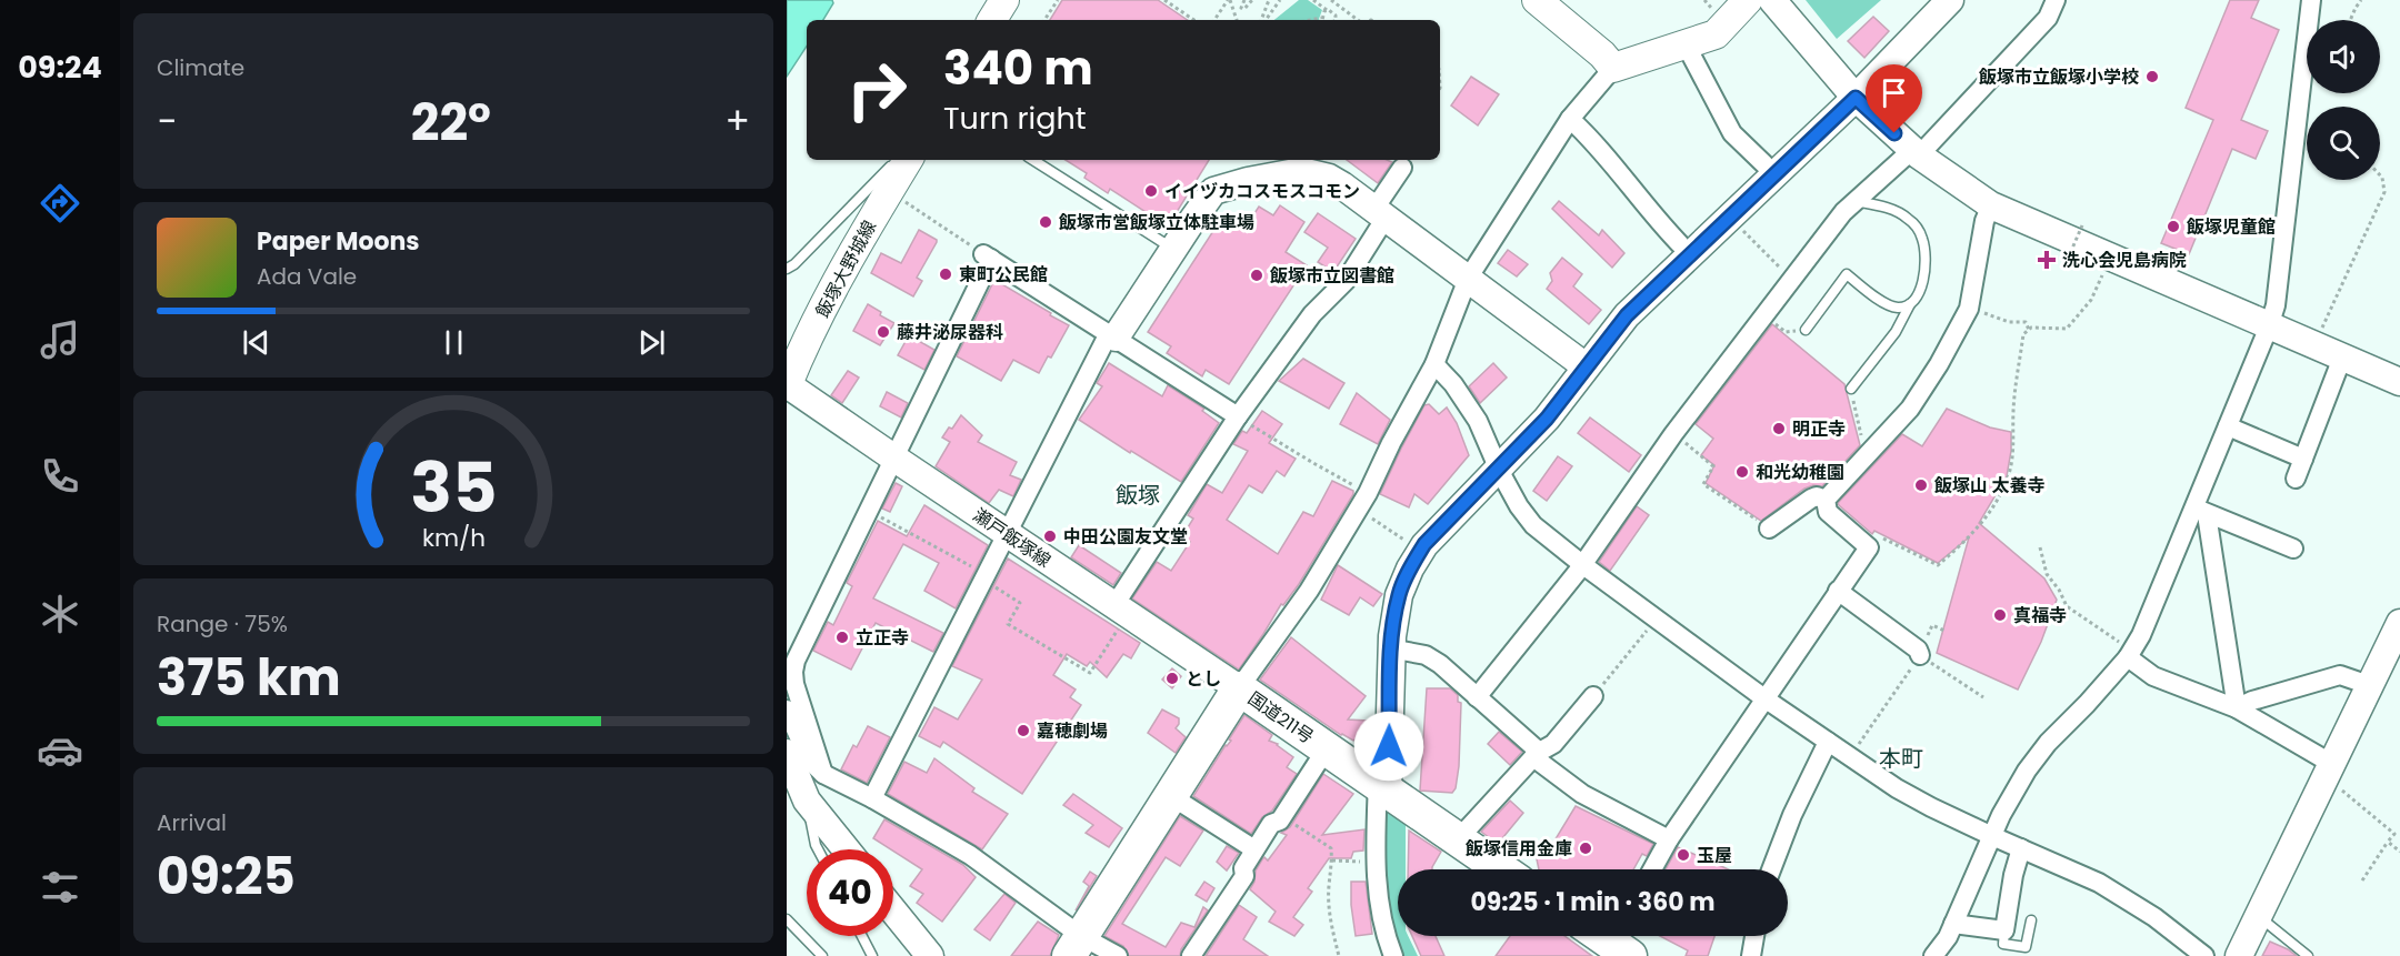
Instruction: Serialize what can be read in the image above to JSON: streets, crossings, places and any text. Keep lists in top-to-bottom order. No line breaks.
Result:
{"streets":{"highway":["国道211号"],"main road":["飯塚大野城線"],"street":["瀬戸飯塚線"]},"crossings":[["飯塚大野城線","瀬戸飯塚線"],["瀬戸飯塚線","国道211号"]],"districts":["飯塚","本町"],"places":{"other":["飯塚市立飯塚小学校","イイヅカコスモスコモン","飯塚市営飯塚立体駐車場","飯塚児童館","東町公民館","飯塚市立図書館","藤井泌尿器科","明正寺","和光幼稚園","飯塚山 太養寺","中田公園友文堂","真福寺","立正寺","とし","嘉穂劇場","飯塚信用金庫","玉屋"],"health":["洗心会児島病院"]},"page":{"tabs":"09:24","tile":["Climate",["Range · 75%","375 km"],["Arrival","09:25"]],"turn":["340 m","Turn right"],"heat":["−","22°","+"],"song":["Paper Moons","Ada Vale"],"limit":"40","trip":"09:25 · 1 min · 360 m","gauge":["35","km/h"]}}
